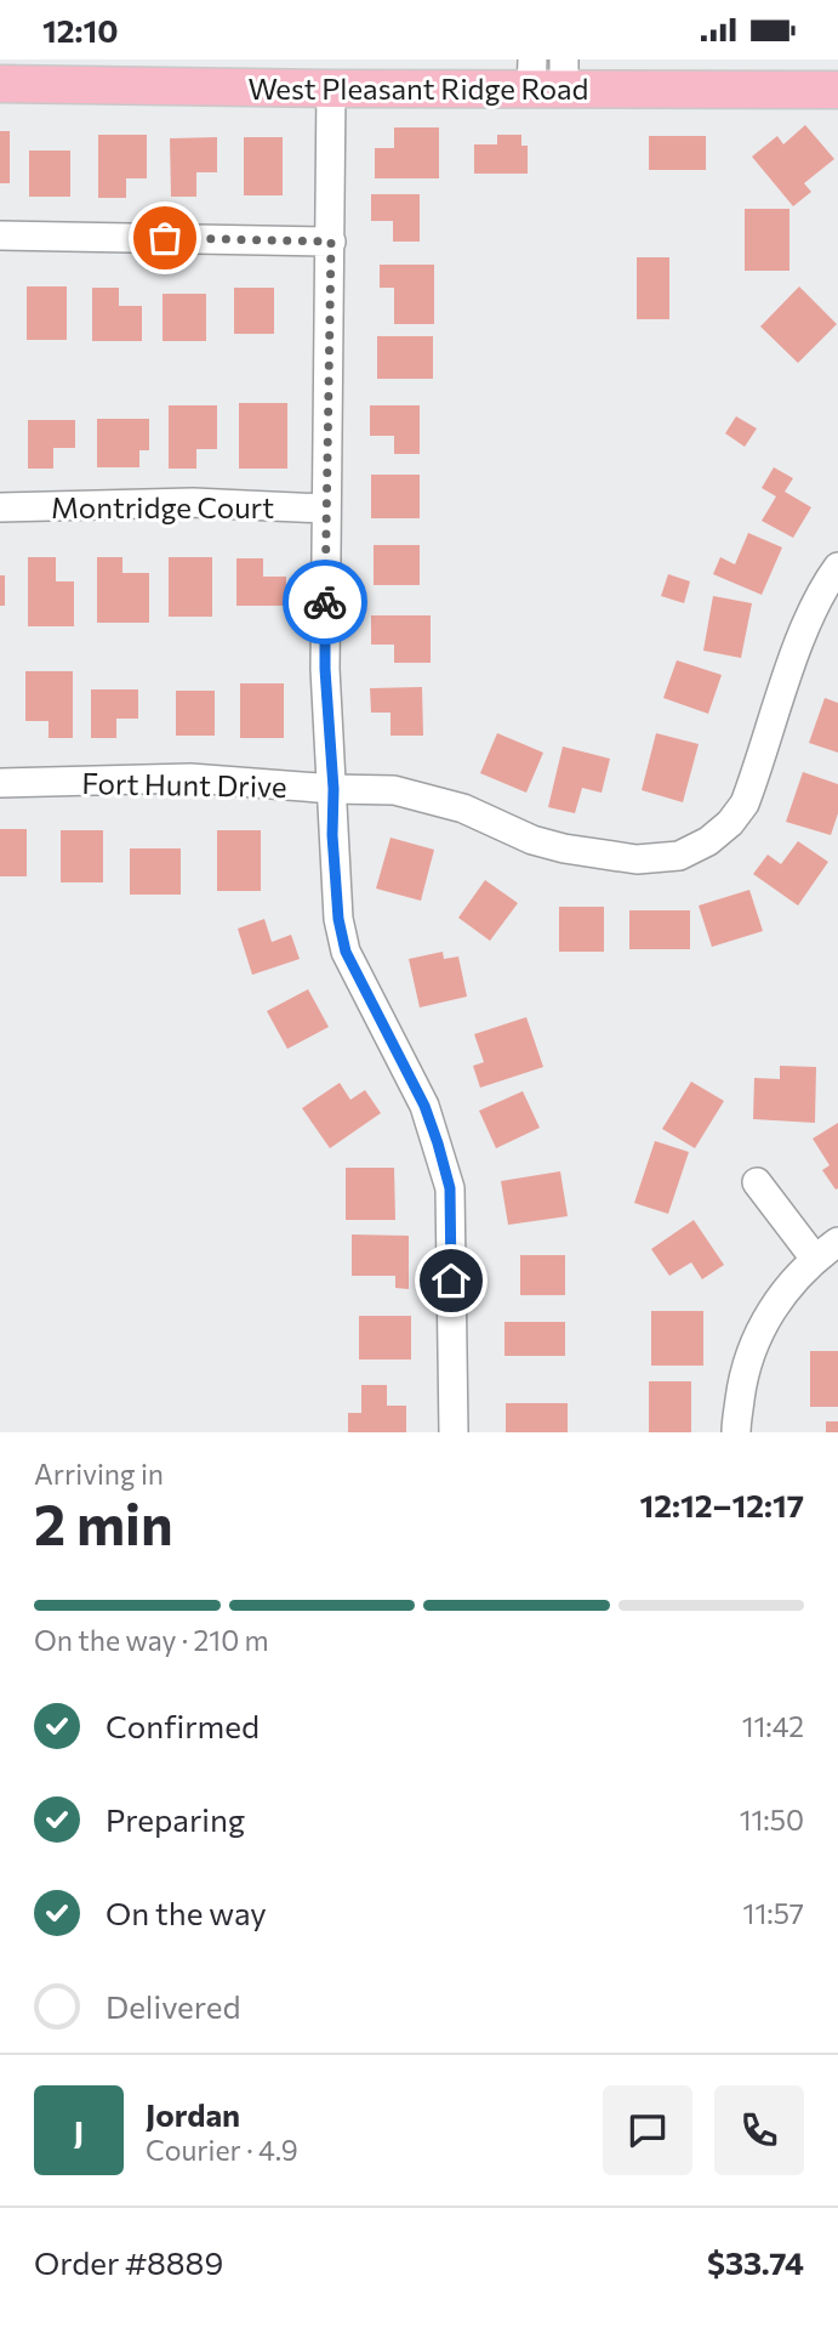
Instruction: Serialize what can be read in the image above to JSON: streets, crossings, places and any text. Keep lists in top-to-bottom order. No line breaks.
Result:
{"streets":{"main road":["West Pleasant Ridge Road"],"street":["Montridge Court","Fort Hunt Drive"]},"page":{"status":"12:10","heading":["2 min","Arriving in","12:12–12:17"],"panel":["Jordan","Courier · 4.9","Order #8889","$33.74"],"bar":"On the way · 210 m","list":[["Confirmed","11:42"],["Preparing","11:50"],["On the way","11:57"],"Delivered"],"round":"J"}}
